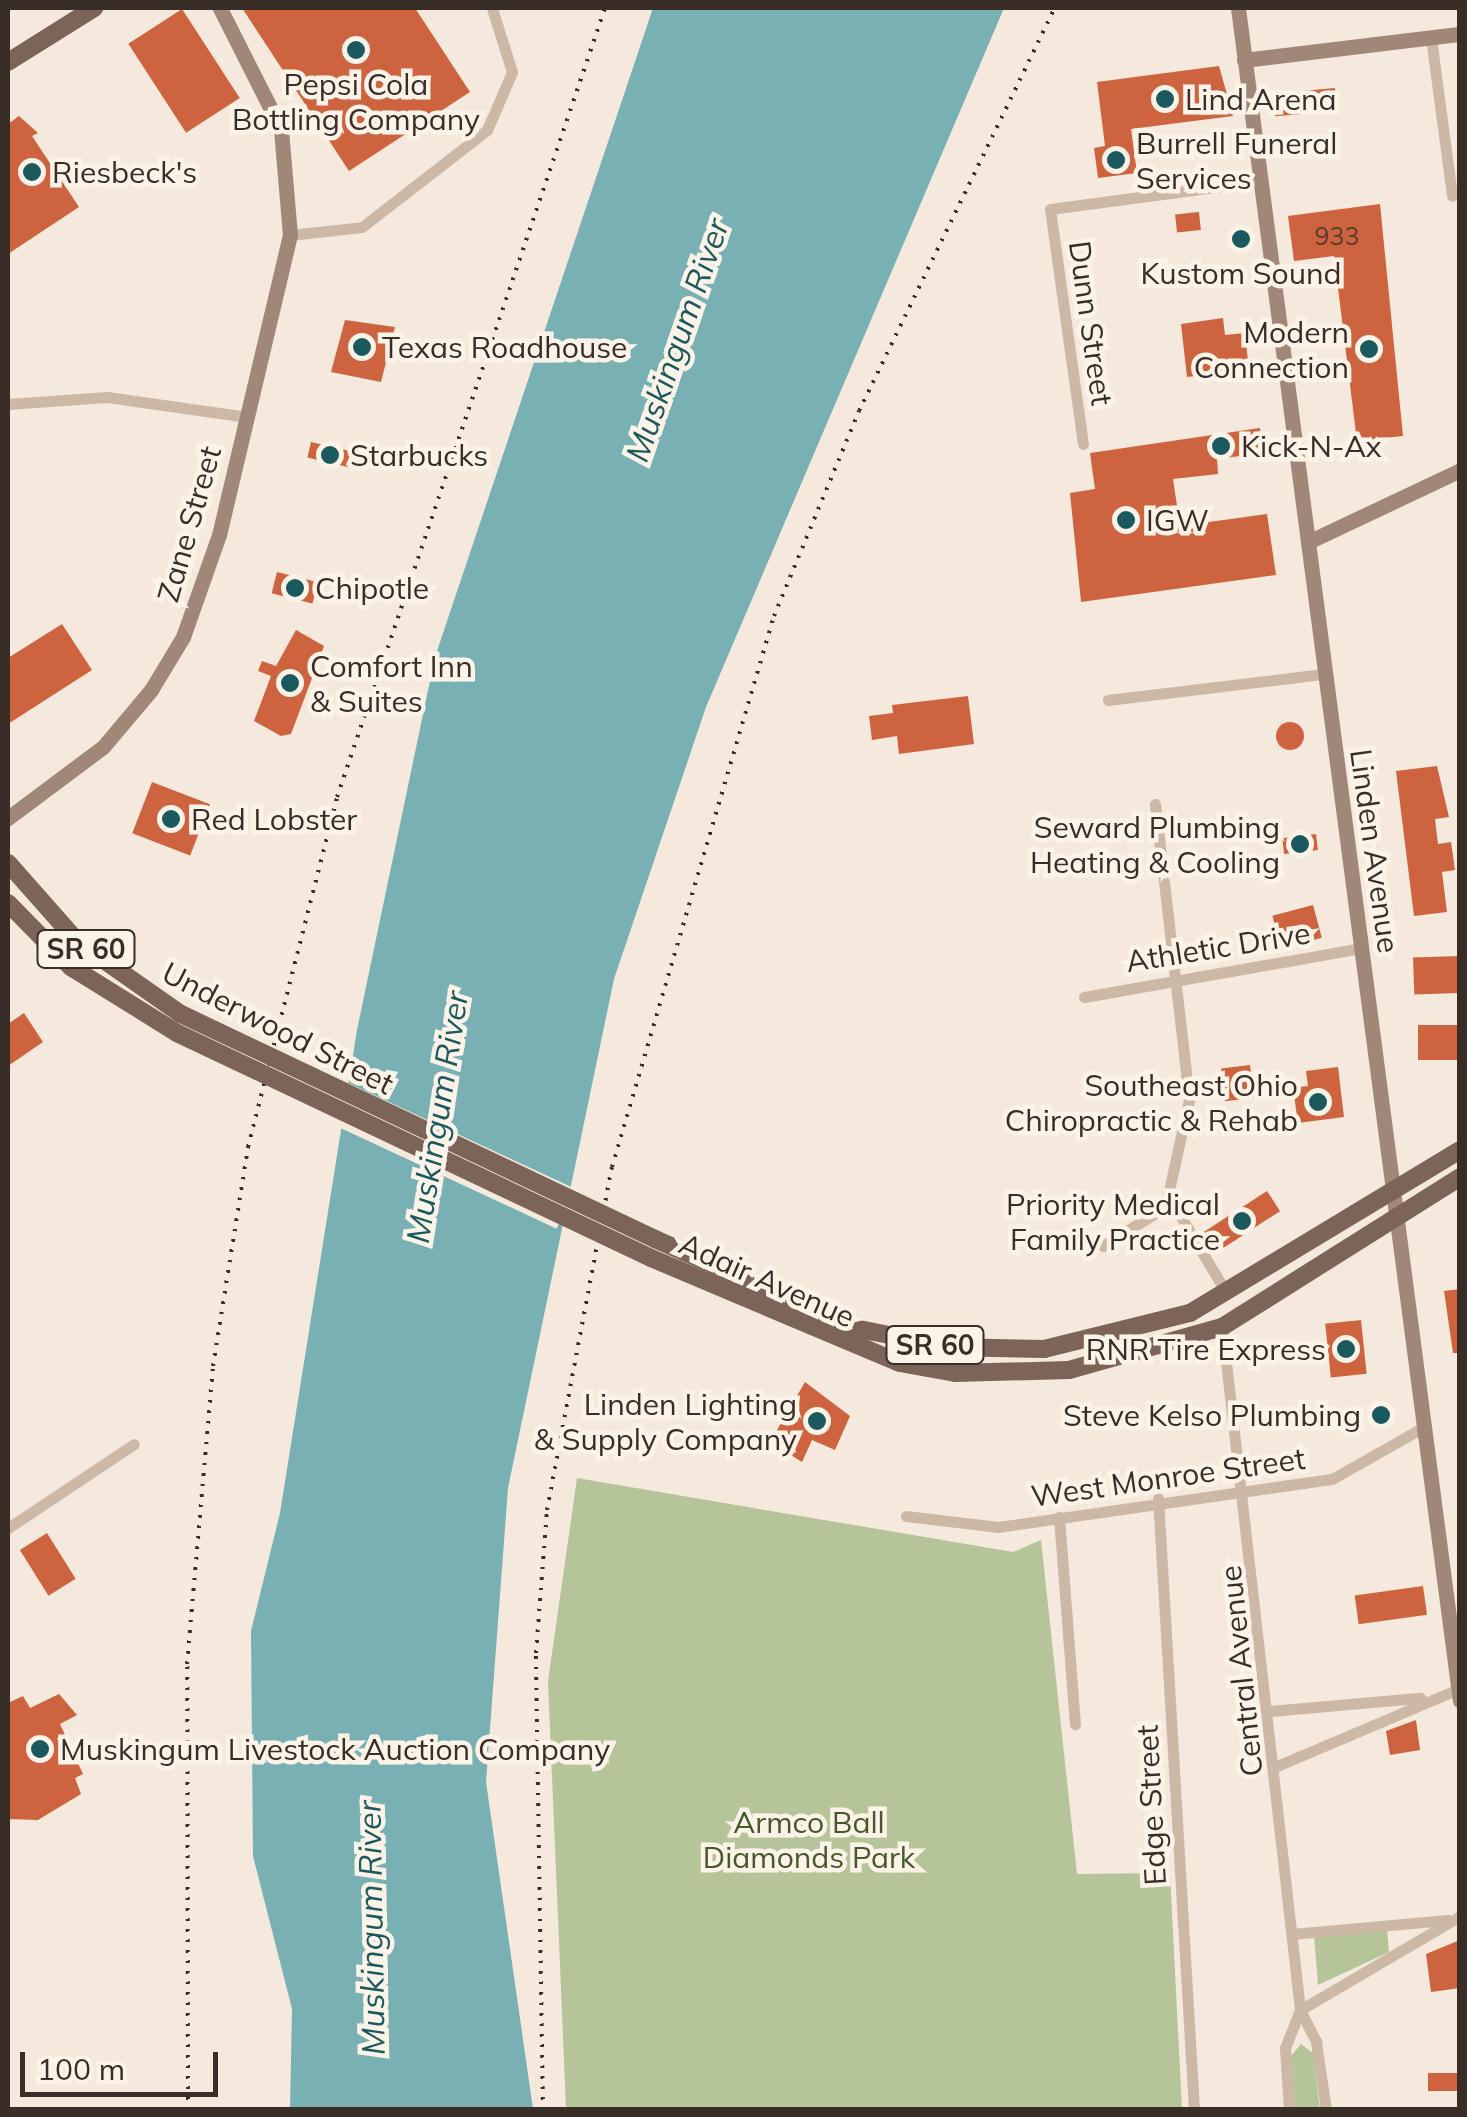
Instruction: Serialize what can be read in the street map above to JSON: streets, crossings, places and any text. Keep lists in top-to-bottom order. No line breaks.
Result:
{"streets":{"main road":["Zane Street","Linden Avenue","SR 60","Underwood Street","Adair Avenue"],"street":["Dunn Street","Athletic Drive","West Monroe Street","Central Avenue","Edge Street"]},"crossings":[["Dunn Street","Linden Avenue"],["Linden Avenue","Athletic Drive"],["Linden Avenue","Adair Avenue"],["Linden Avenue","West Monroe Street"],["Underwood Street","Adair Avenue"],["Adair Avenue","Central Avenue"],["West Monroe Street","Central Avenue"],["West Monroe Street","Edge Street"]],"water":["Muskingum River"],"parks":["Armco Ball Diamonds Park"],"places":["Pepsi Cola Bottling Company","Lind Arena","Burrell Funeral Services","Riesbeck's","Kustom Sound","Texas Roadhouse","Modern Connection","Kick-N-Ax","Starbucks","IGW","Chipotle","Comfort Inn & Suites","Red Lobster","Seward Plumbing Heating & Cooling","Southeast Ohio Chiropractic & Rehab","Priority Medical Family Practice","RNR Tire Express","Steve Kelso Plumbing","Linden Lighting & Supply Company","Muskingum Livestock Auction Company"],"house_numbers":["933"],"scale_bar":"100 m"}
